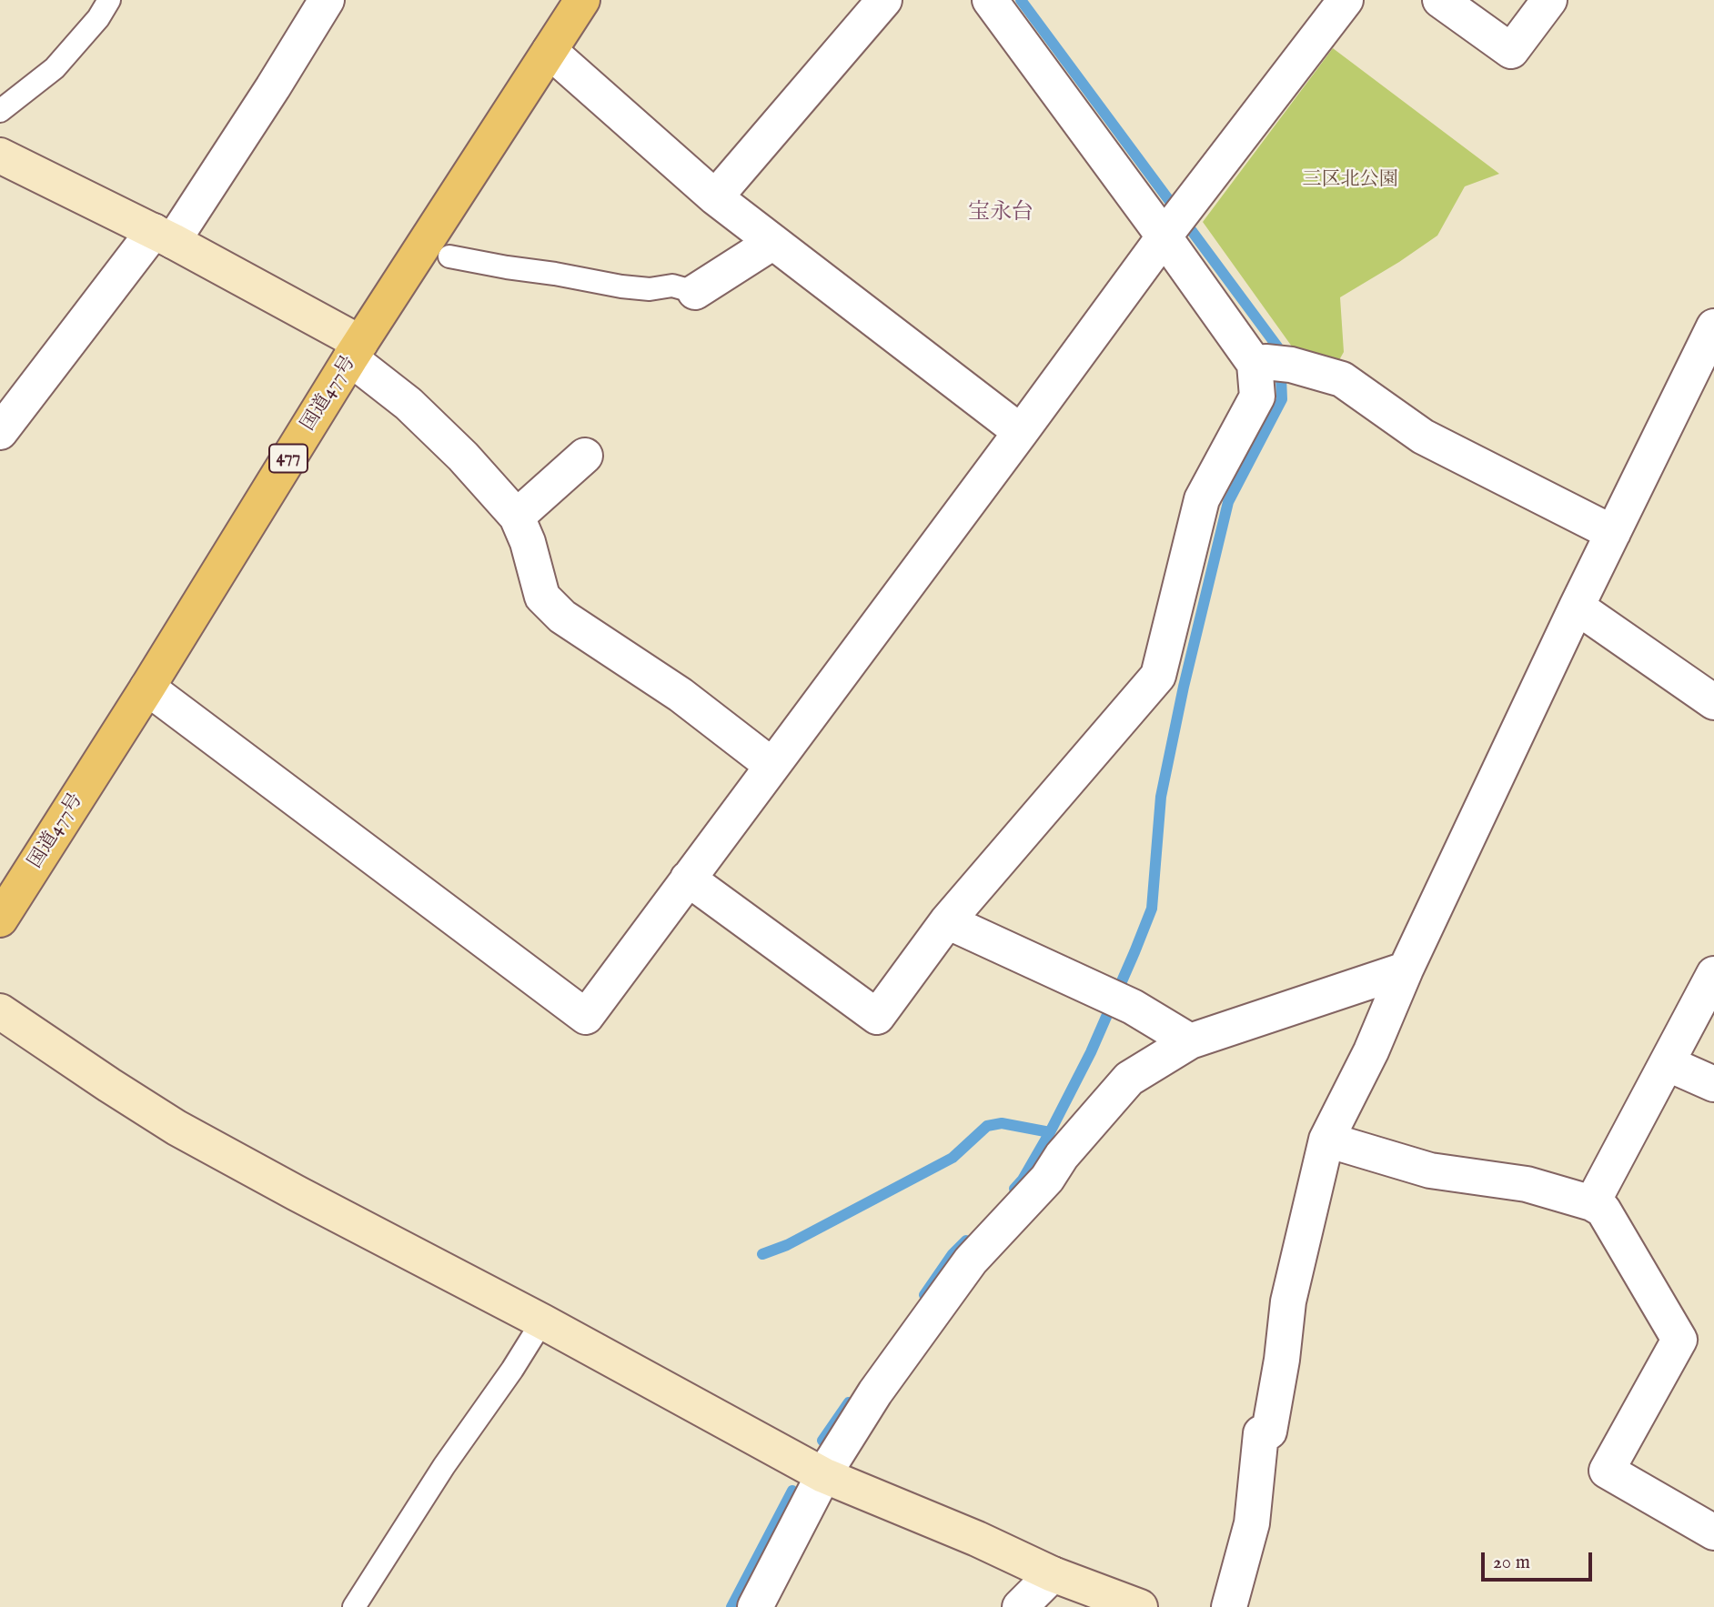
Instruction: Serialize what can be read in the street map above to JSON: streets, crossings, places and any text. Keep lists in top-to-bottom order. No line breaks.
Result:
{"streets":{"highway":["国道477号","477"]},"districts":["宝永台"],"parks":["三区北公園"],"scale_bar":"20 m"}
